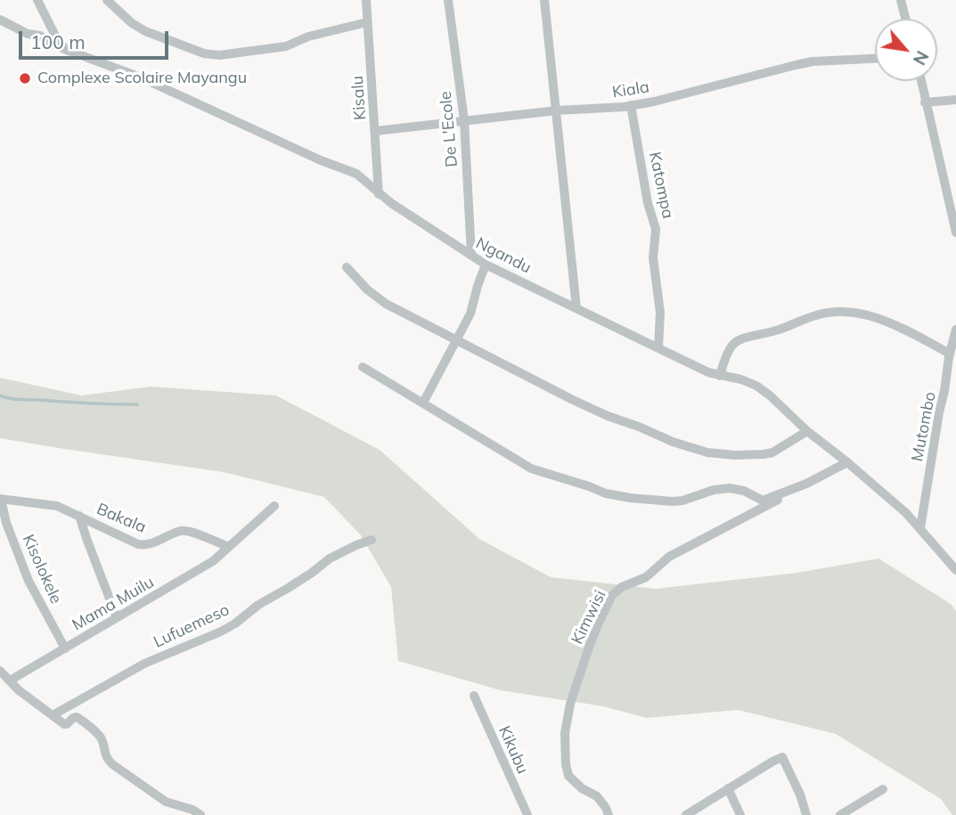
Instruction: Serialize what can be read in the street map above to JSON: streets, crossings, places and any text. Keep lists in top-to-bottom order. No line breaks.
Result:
{"streets":{"street":["Kiala","Kisalu","De L'Ecole","Katompa","Ngandu","Mutombo","Bakala","Kisolokele","Mama Muilu","Kimwisi","Lufuemeso","Kikubu"]},"crossings":[["Kiala","Kisalu"],["Kiala","De L'Ecole"],["Kiala","Katompa"],["Kisalu","Ngandu"],["De L'Ecole","Ngandu"],["Katompa","Ngandu"],["Ngandu","Mutombo"],["Bakala","Kisolokele"],["Bakala","Mama Muilu"],["Kisolokele","Mama Muilu"]],"places":["Complexe Scolaire Mayangu"],"scale_bar":"100 m","north":"bottom right"}
